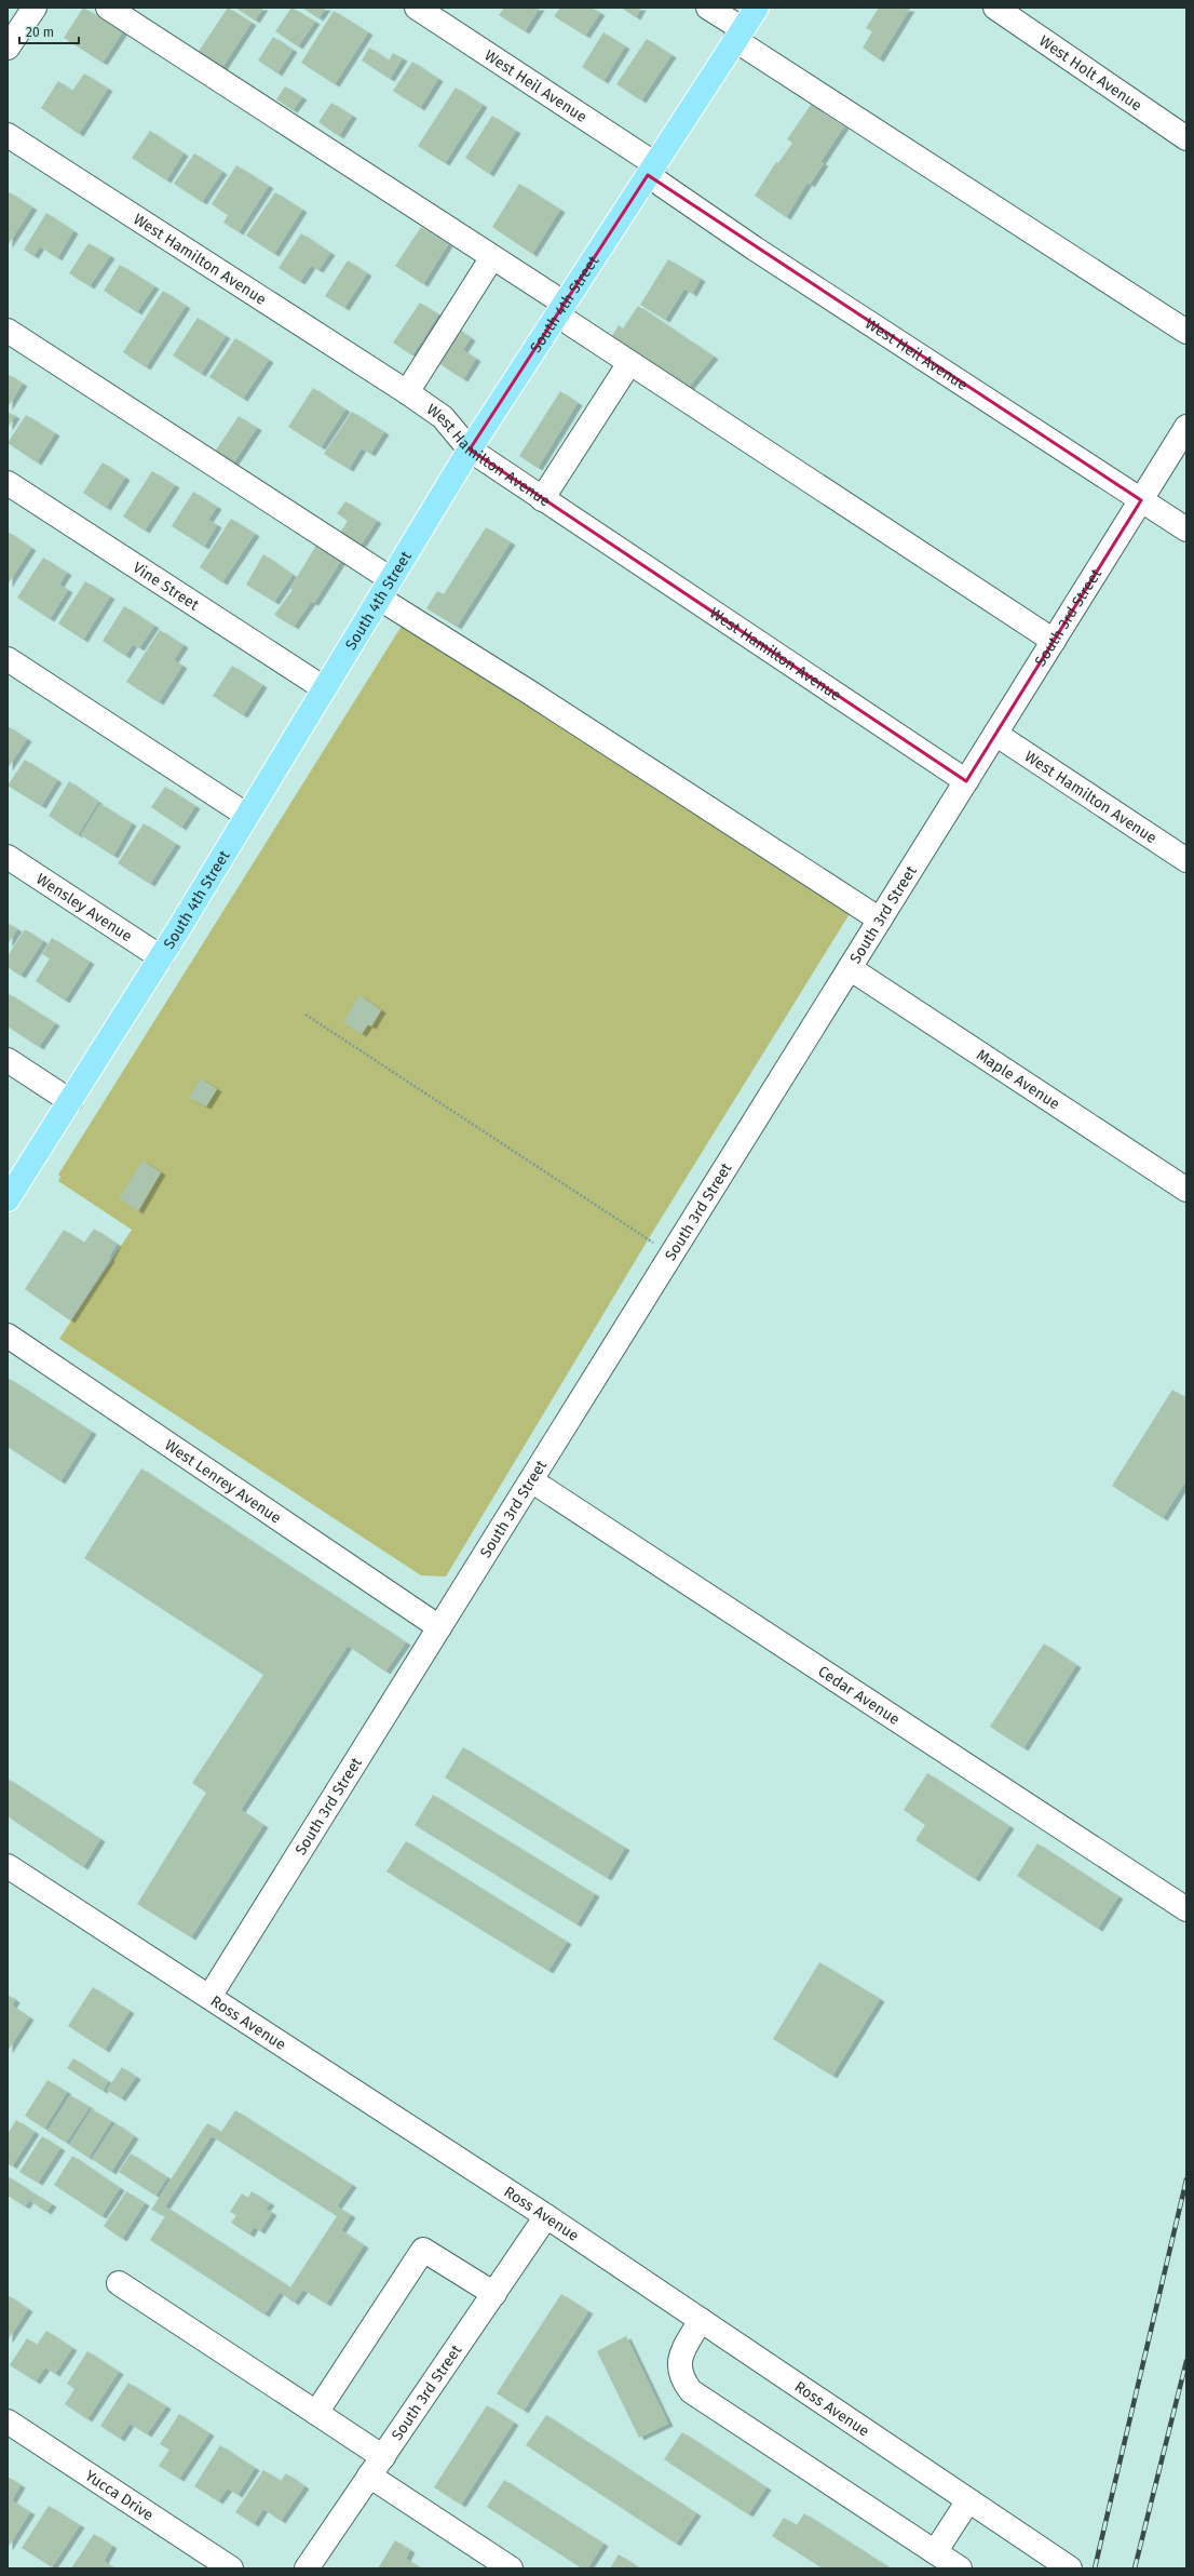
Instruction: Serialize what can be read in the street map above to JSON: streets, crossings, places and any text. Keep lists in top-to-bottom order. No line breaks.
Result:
{"streets":{"main road":["South 4th Street"],"street":["West Holt Avenue","West Heil Avenue","West Hamilton Avenue","Vine Street","South 3rd Street","Wensley Avenue","Maple Avenue","West Lenrey Avenue","Cedar Avenue","Ross Avenue","Yucca Drive"]},"crossings":[["West Heil Avenue","South 4th Street"],["West Heil Avenue","South 3rd Street"],["West Hamilton Avenue","South 4th Street"],["West Hamilton Avenue","South 3rd Street"],["South 4th Street","Vine Street"],["South 4th Street","Wensley Avenue"],["South 3rd Street","Maple Avenue"],["South 3rd Street","West Lenrey Avenue"],["South 3rd Street","Cedar Avenue"],["South 3rd Street","Ross Avenue"]],"scale_bar":"20 m"}
